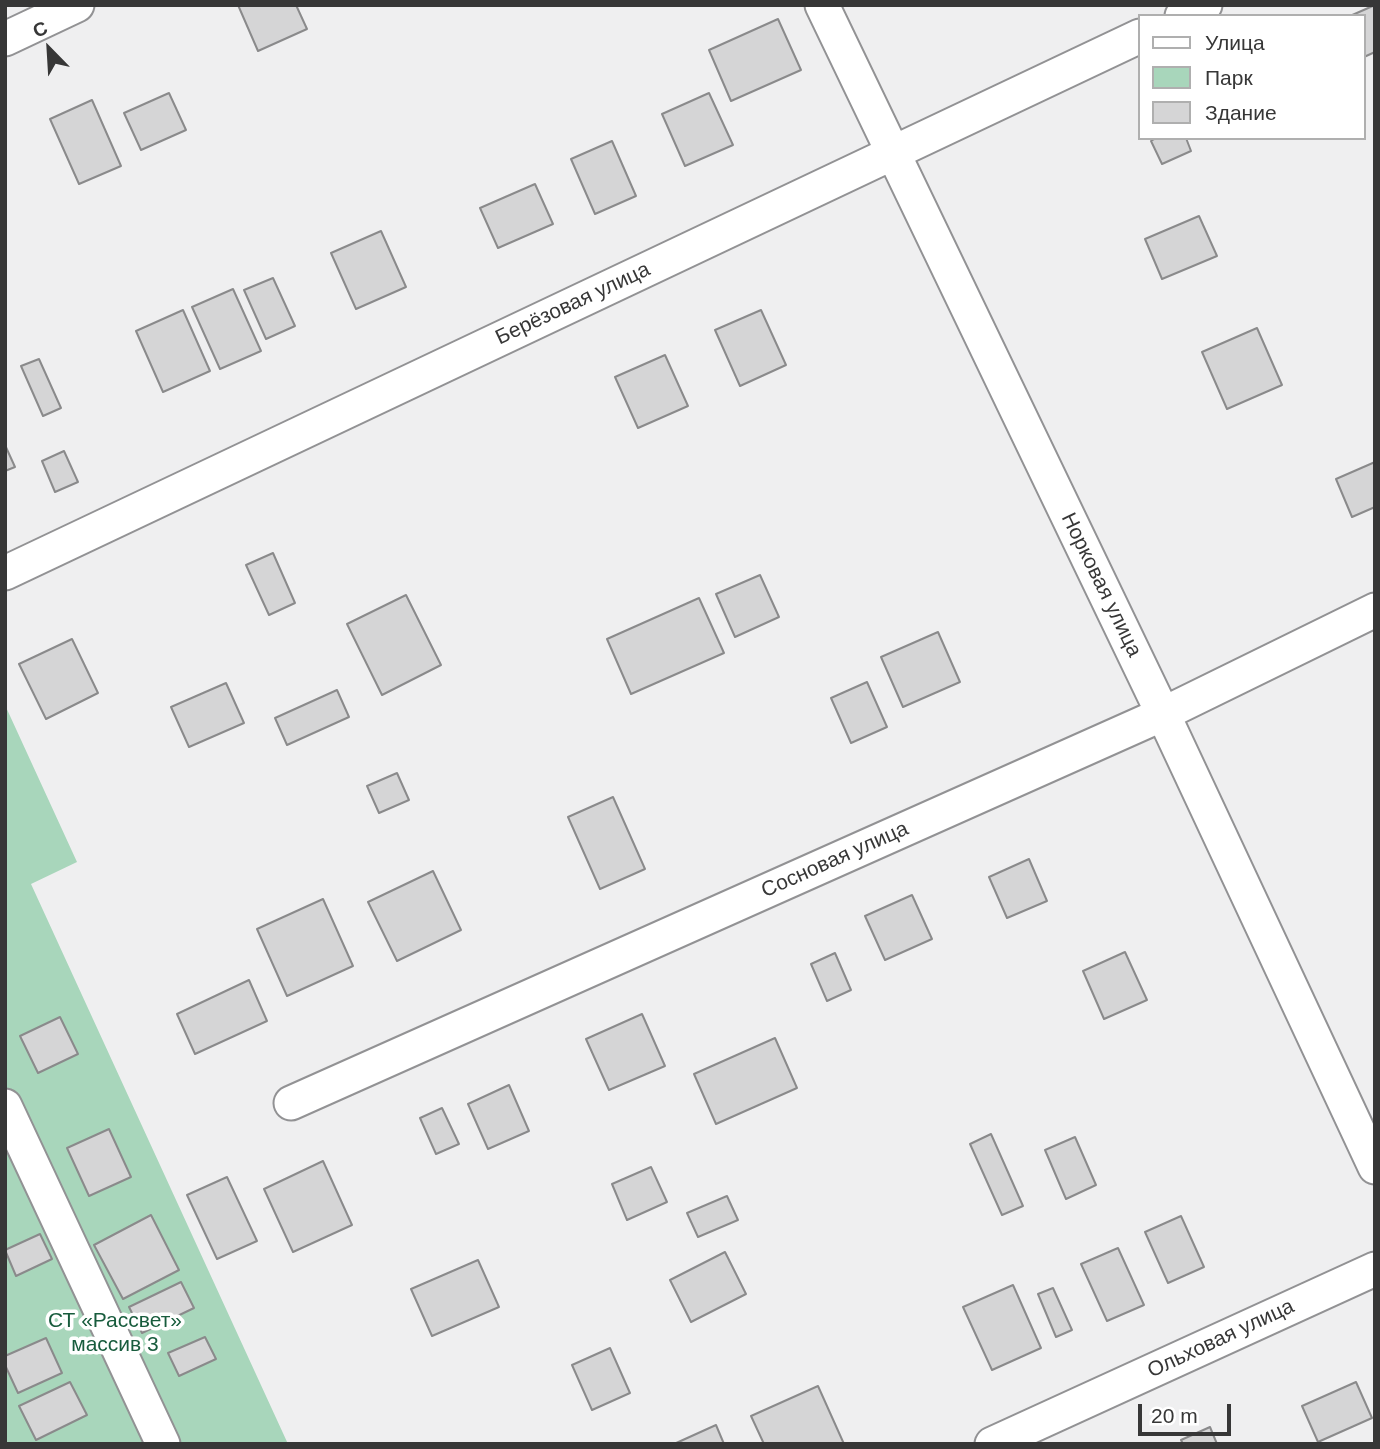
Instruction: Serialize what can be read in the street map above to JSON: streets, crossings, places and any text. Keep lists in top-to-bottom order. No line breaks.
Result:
{"streets":{"street":["Берёзовая улица","Норковая улица","Сосновая улица","Ольховая улица"]},"crossings":[["Берёзовая улица","Норковая улица"],["Норковая улица","Сосновая улица"]],"parks":["СТ «Рассвет» массив 3"],"legend":["Улица","Парк","Здание"],"scale_bar":"20 m","north":"top left"}
